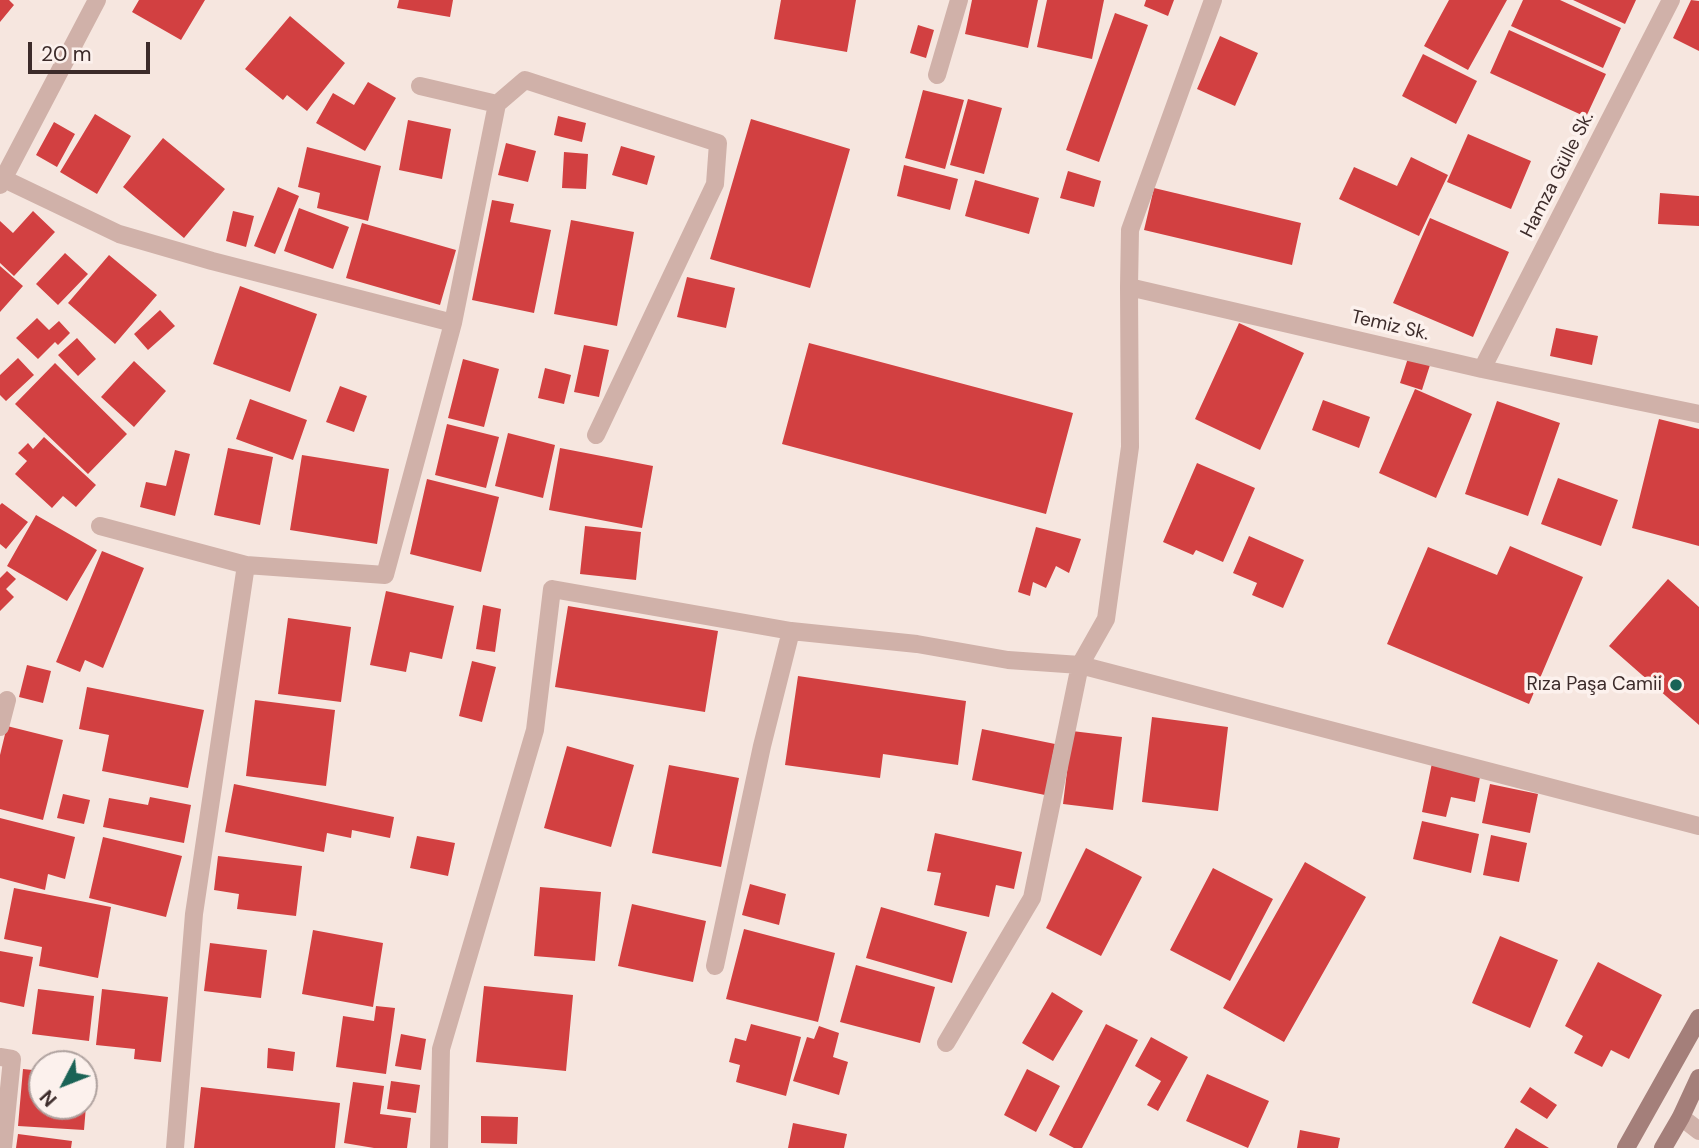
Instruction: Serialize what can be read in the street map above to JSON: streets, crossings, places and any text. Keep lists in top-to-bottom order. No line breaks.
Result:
{"streets":{"street":["Hamza Gülle Sk.","Temiz Sk."]},"crossings":[["Hamza Gülle Sk.","Temiz Sk."]],"places":["Rıza Paşa Camii"],"scale_bar":"20 m","north":"bottom left"}
